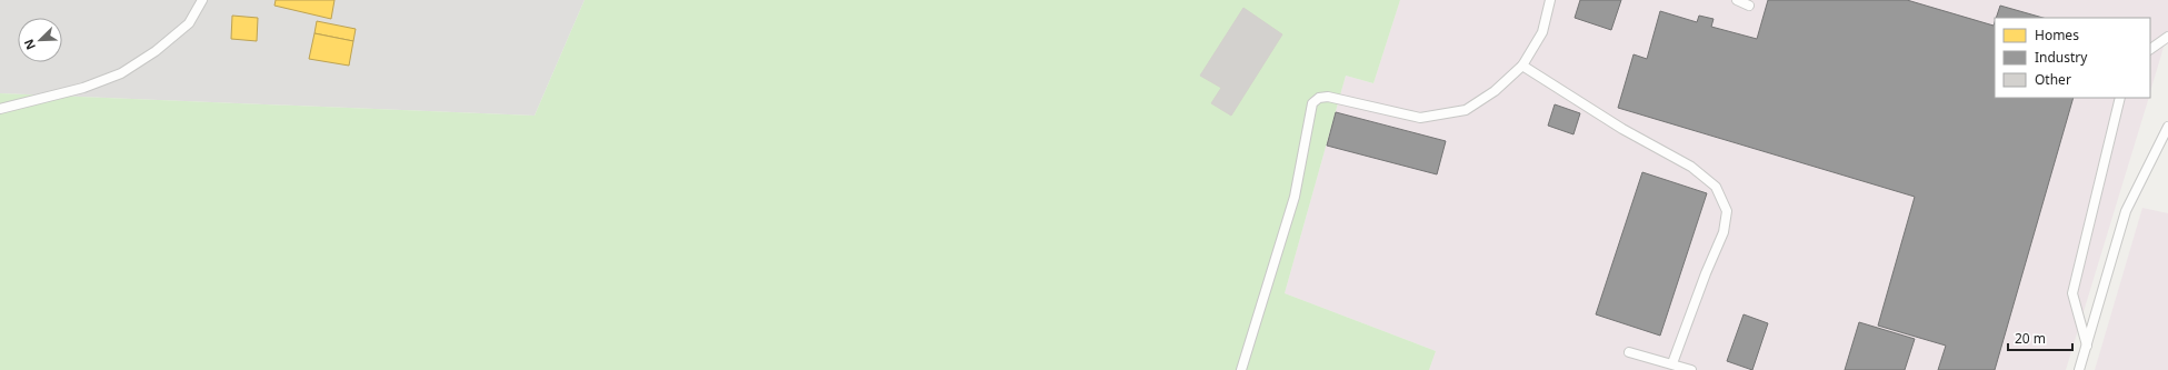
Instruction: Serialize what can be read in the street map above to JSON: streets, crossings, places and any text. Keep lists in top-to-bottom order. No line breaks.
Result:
{"legend":["Homes","Industry","Other"],"scale_bar":"20 m","north":"bottom left"}
